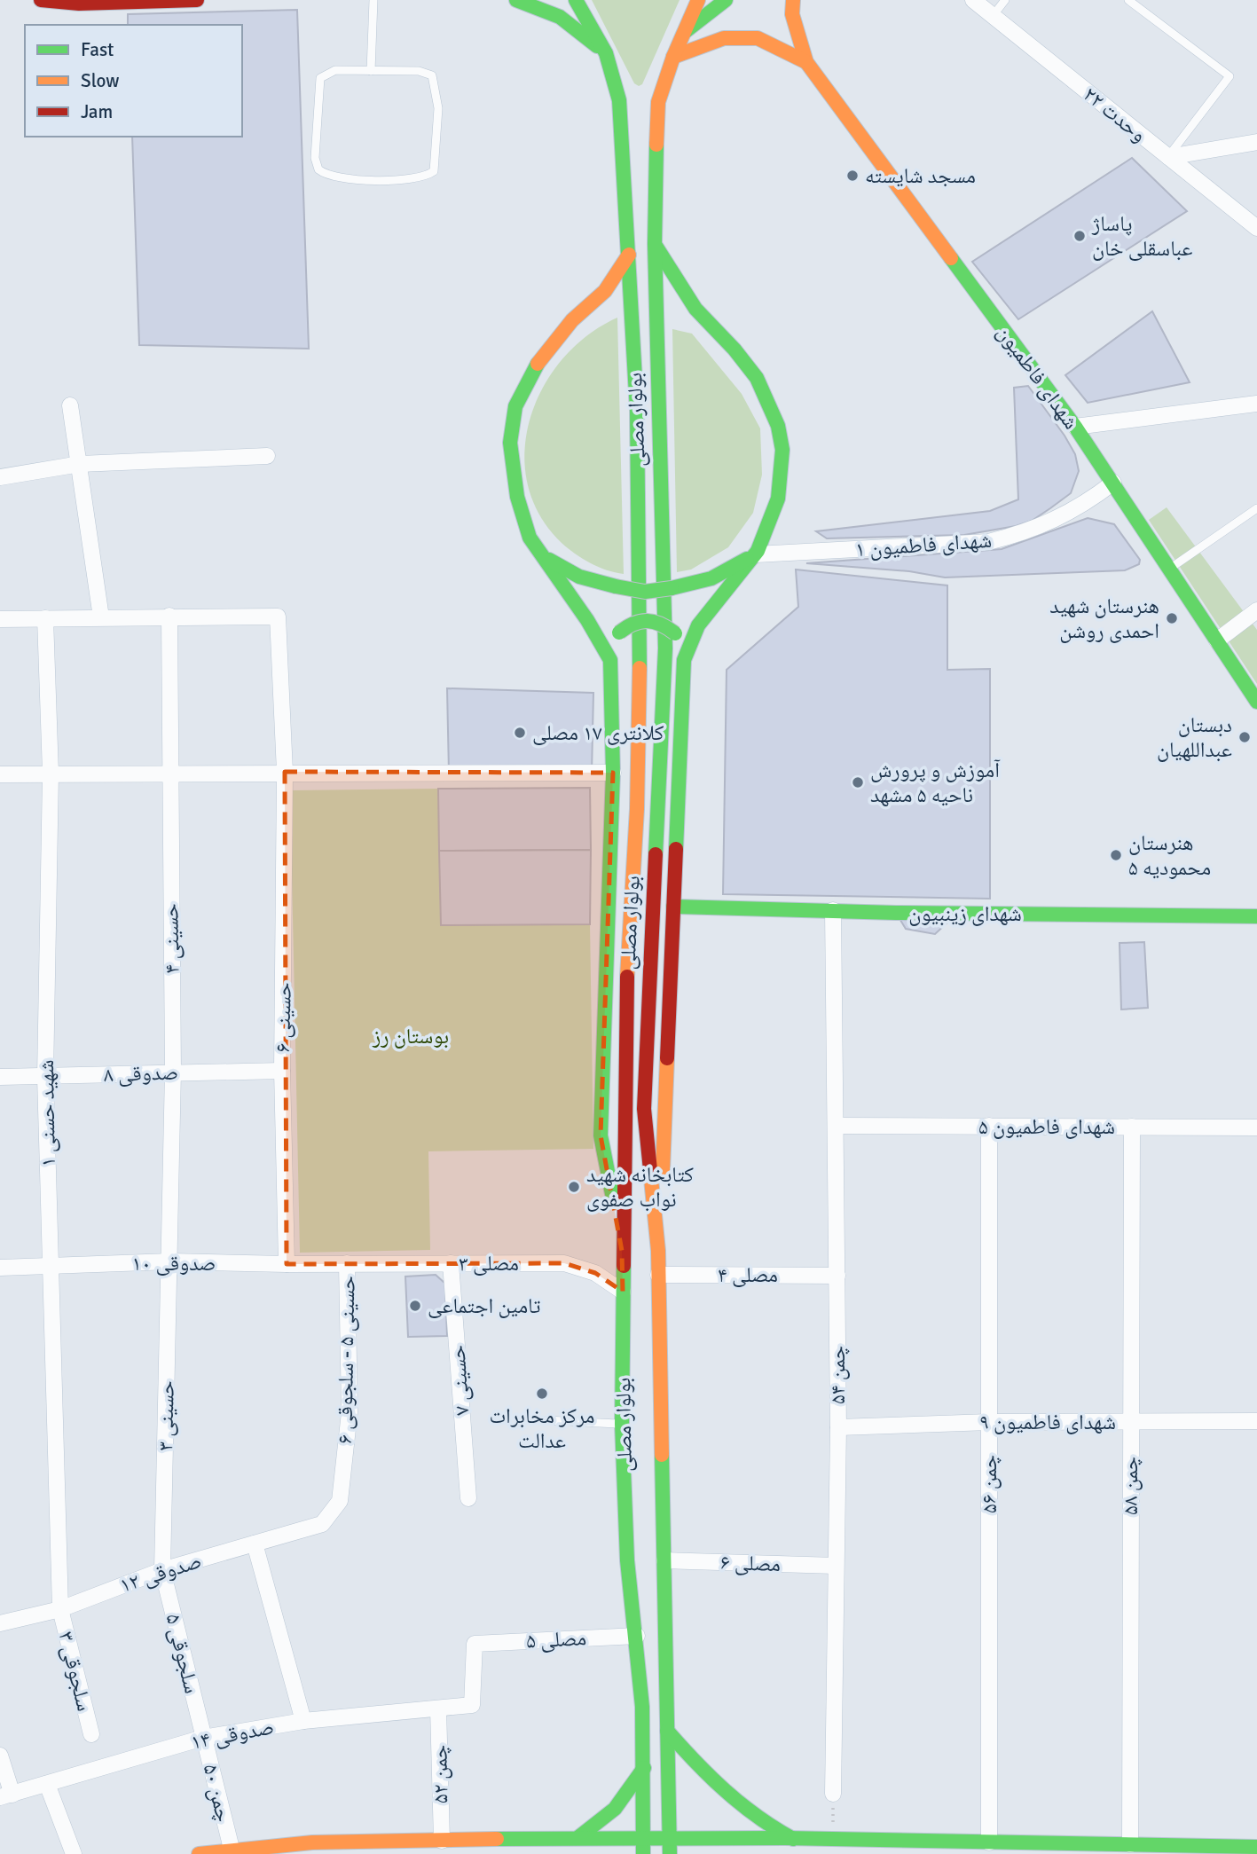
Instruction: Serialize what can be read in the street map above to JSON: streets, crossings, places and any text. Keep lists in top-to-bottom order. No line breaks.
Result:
{"streets":{"main road":["شهدای فاطمیون","بولوار مصلی","شهدای زینبیون"],"street":["وحدت ۲۲","شهدای فاطمیون ۱","حسینی ۴","حسینی ۶","صدوقی ۸","شهید حسنی ۱","شهدای فاطمیون ۵","صدوقی ۱۰","مصلی ۳","مصلی ۴","حسینی ۵ - سلجوقی ۶","چمن ۵۴","حسینی ۷","حسینی ۳","شهدای فاطمیون ۹","چمن ۵۶","چمن ۵۸","مصلی ۶","صدوقی ۱۲","مصلی ۵","سلجوقی ۵","سلجوقی ۳","صدوقی ۱۴","چمن ۵۲","چمن ۵۰"]},"crossings":[["شهدای فاطمیون","بولوار مصلی"],["شهدای فاطمیون","شهدای فاطمیون ۱"],["بولوار مصلی","مصلی ۳"],["بولوار مصلی","مصلی ۴"],["بولوار مصلی","مصلی ۶"],["بولوار مصلی","مصلی ۵"],["شهدای زینبیون","چمن ۵۴"],["حسینی ۴","حسینی ۶"],["حسینی ۴","صدوقی ۸"],["حسینی ۴","صدوقی ۱۰"],["حسینی ۴","حسینی ۳"],["حسینی ۶","صدوقی ۸"],["حسینی ۶","صدوقی ۱۰"],["صدوقی ۸","شهید حسنی ۱"],["شهید حسنی ۱","صدوقی ۱۰"],["شهید حسنی ۱","صدوقی ۱۲"],["شهید حسنی ۱","سلجوقی ۳"],["شهدای فاطمیون ۵","چمن ۵۴"],["شهدای فاطمیون ۵","چمن ۵۶"],["شهدای فاطمیون ۵","چمن ۵۸"],["صدوقی ۱۰","مصلی ۳"],["صدوقی ۱۰","حسینی ۵ - سلجوقی ۶"],["صدوقی ۱۰","حسینی ۳"],["مصلی ۳","حسینی ۵ - سلجوقی ۶"],["مصلی ۳","حسینی ۷"],["مصلی ۴","چمن ۵۴"],["حسینی ۵ - سلجوقی ۶","صدوقی ۱۲"],["چمن ۵۴","شهدای فاطمیون ۹"],["چمن ۵۴","مصلی ۶"],["حسینی ۳","صدوقی ۱۲"],["حسینی ۳","سلجوقی ۵"],["شهدای فاطمیون ۹","چمن ۵۶"],["شهدای فاطمیون ۹","چمن ۵۸"],["صدوقی ۱۲","سلجوقی ۵"],["صدوقی ۱۲","سلجوقی ۳"],["مصلی ۵","صدوقی ۱۴"],["سلجوقی ۵","صدوقی ۱۴"],["سلجوقی ۵","چمن ۵۰"],["صدوقی ۱۴","چمن ۵۲"],["صدوقی ۱۴","چمن ۵۰"]],"parks":["بوستان رز"],"places":["مسجد شایسته","پاساژ عباسقلی خان","هنرستان شهید احمدی روشن","کلانتری ۱۷ مصلی","دبستان عبداللهیان","آموزش و پرورش ناحیه ۵ مشهد","هنرستان محمودیه ۵","کتابخانه شهید نواب صفوی","تامین اجتماعی","مرکز مخابرات عدالت"],"legend":["Fast","Slow","Jam"]}
